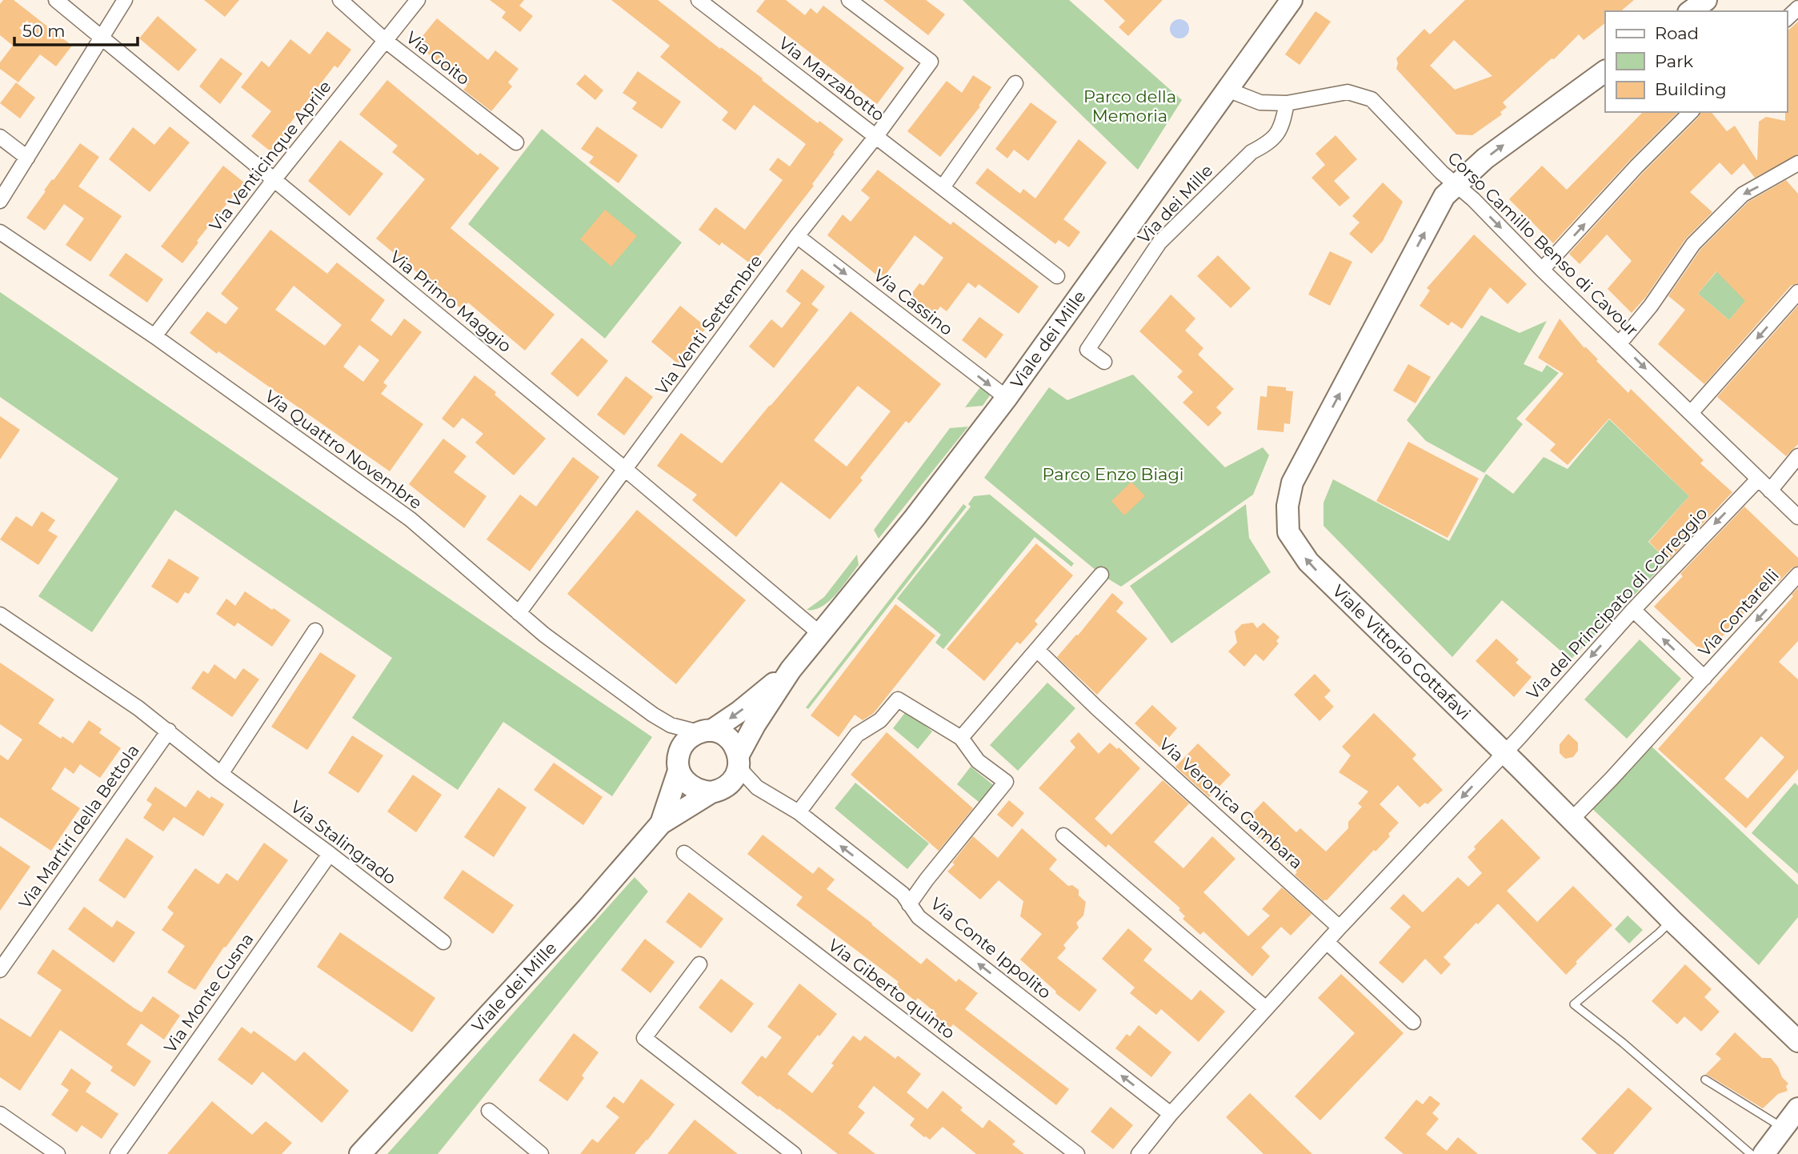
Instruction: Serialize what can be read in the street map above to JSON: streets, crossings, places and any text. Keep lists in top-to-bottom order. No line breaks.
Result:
{"streets":{"main road":["Viale dei Mille","Viale Vittorio Cottafavi"],"street":["Via Goito","Via Marzabotto","Via Venticinque Aprile","Via dei Mille","Corso Camillo Benso di Cavour","Via Primo Maggio","Via Cassino","Via Venti Settembre","Via Quattro Novembre","Via del Principato di Correggio","Via Contarelli","Via Veronica Gambara","Via Martiri della Bettola","Via Stalingrado","Via Conte Ippolito","Via Giberto quinto","Via Monte Cusna"]},"crossings":[["Via Goito","Via Venticinque Aprile"],["Via Marzabotto","Via Venti Settembre"],["Via Venticinque Aprile","Via Primo Maggio"],["Via Venticinque Aprile","Via Quattro Novembre"],["Via dei Mille","Corso Camillo Benso di Cavour"],["Corso Camillo Benso di Cavour","Viale dei Mille"],["Corso Camillo Benso di Cavour","Via del Principato di Correggio"],["Corso Camillo Benso di Cavour","Viale Vittorio Cottafavi"],["Via Primo Maggio","Via Venti Settembre"],["Via Primo Maggio","Viale dei Mille"],["Via Cassino","Via Venti Settembre"],["Via Cassino","Viale dei Mille"],["Via Venti Settembre","Via Quattro Novembre"],["Viale dei Mille","Via Quattro Novembre"],["Viale dei Mille","Via Conte Ippolito"],["Via Quattro Novembre","Via Conte Ippolito"],["Via del Principato di Correggio","Via Contarelli"],["Via del Principato di Correggio","Viale Vittorio Cottafavi"],["Via Martiri della Bettola","Via Stalingrado"],["Via Stalingrado","Via Monte Cusna"]],"one_way":["Via Cassino","Via Conte Ippolito"],"parks":["Parco della Memoria","Parco Enzo Biagi"],"legend":["Road","Park","Building"],"scale_bar":"50 m"}
